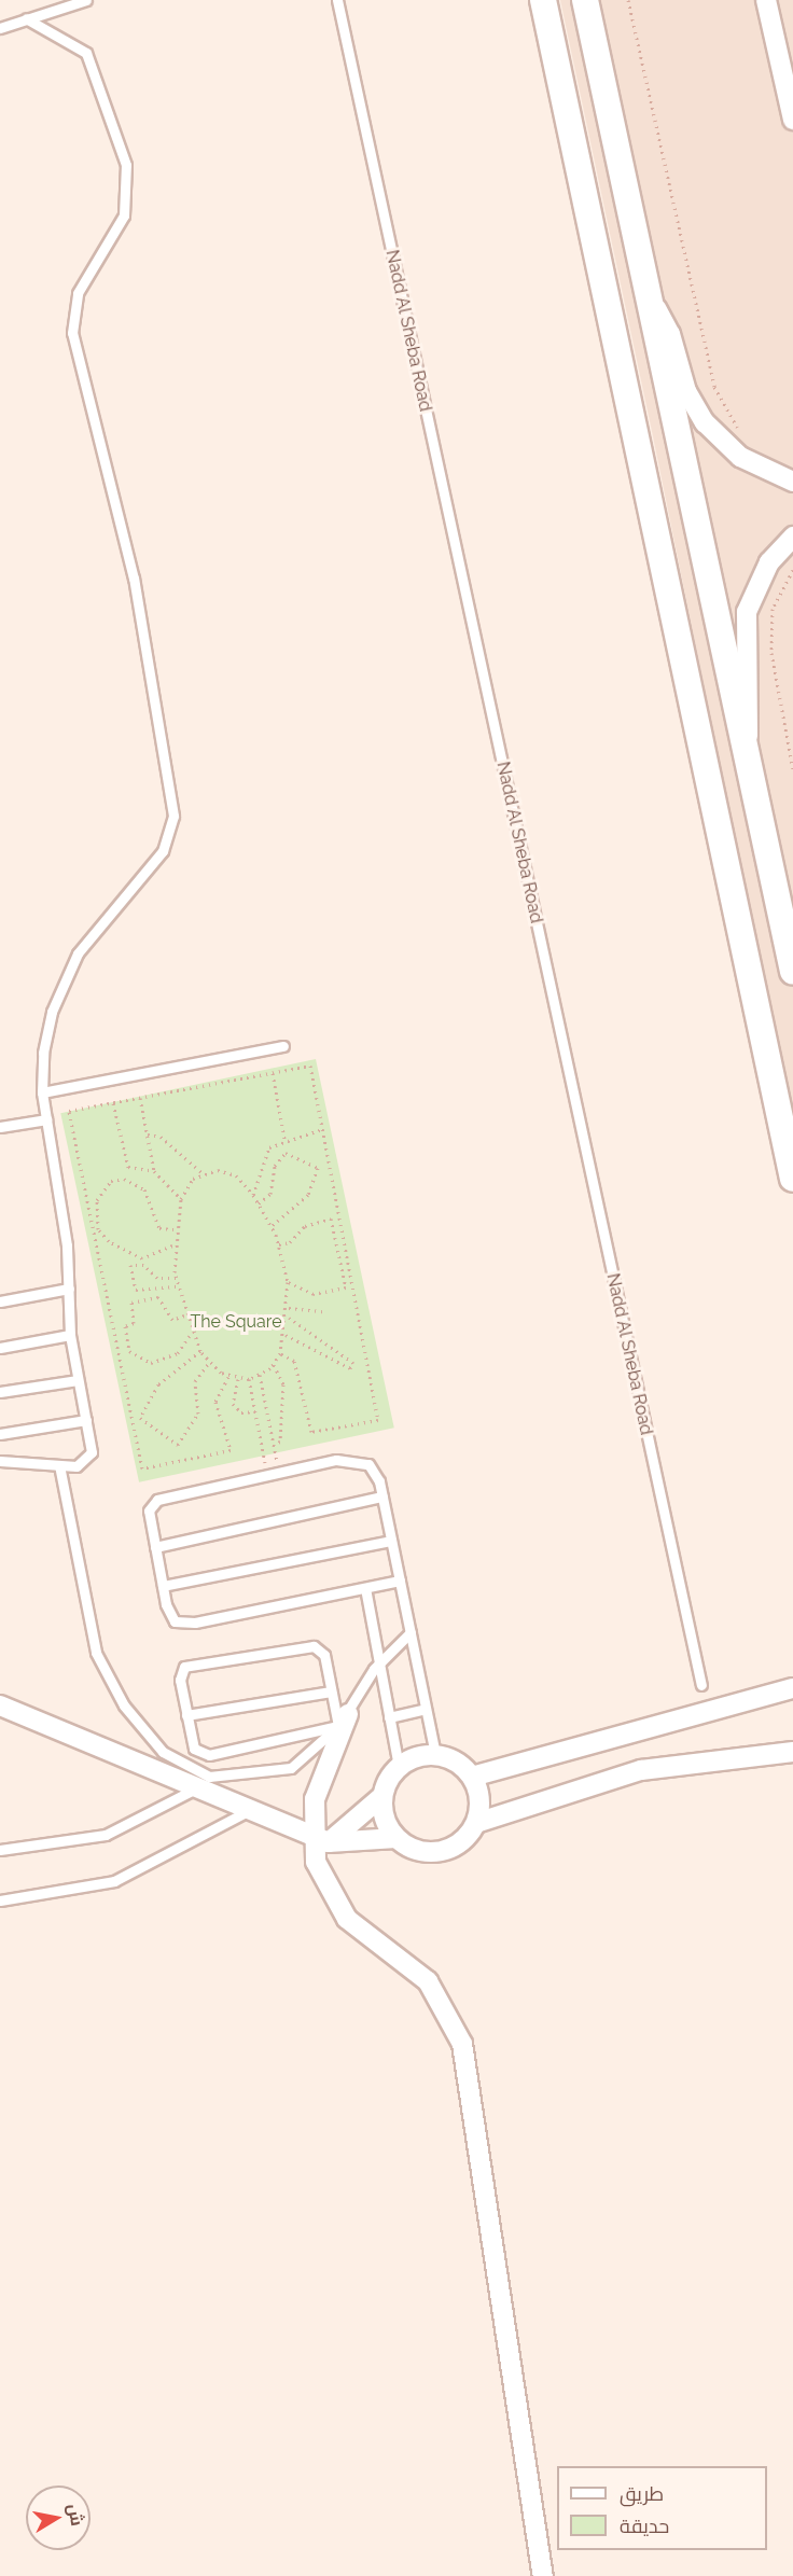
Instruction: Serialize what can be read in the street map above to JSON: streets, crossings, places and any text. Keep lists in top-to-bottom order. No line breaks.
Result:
{"streets":{"lane":["Nadd Al Sheba Road"]},"parks":["The Square"],"legend":["طريق","حديقة"],"north":"right"}
